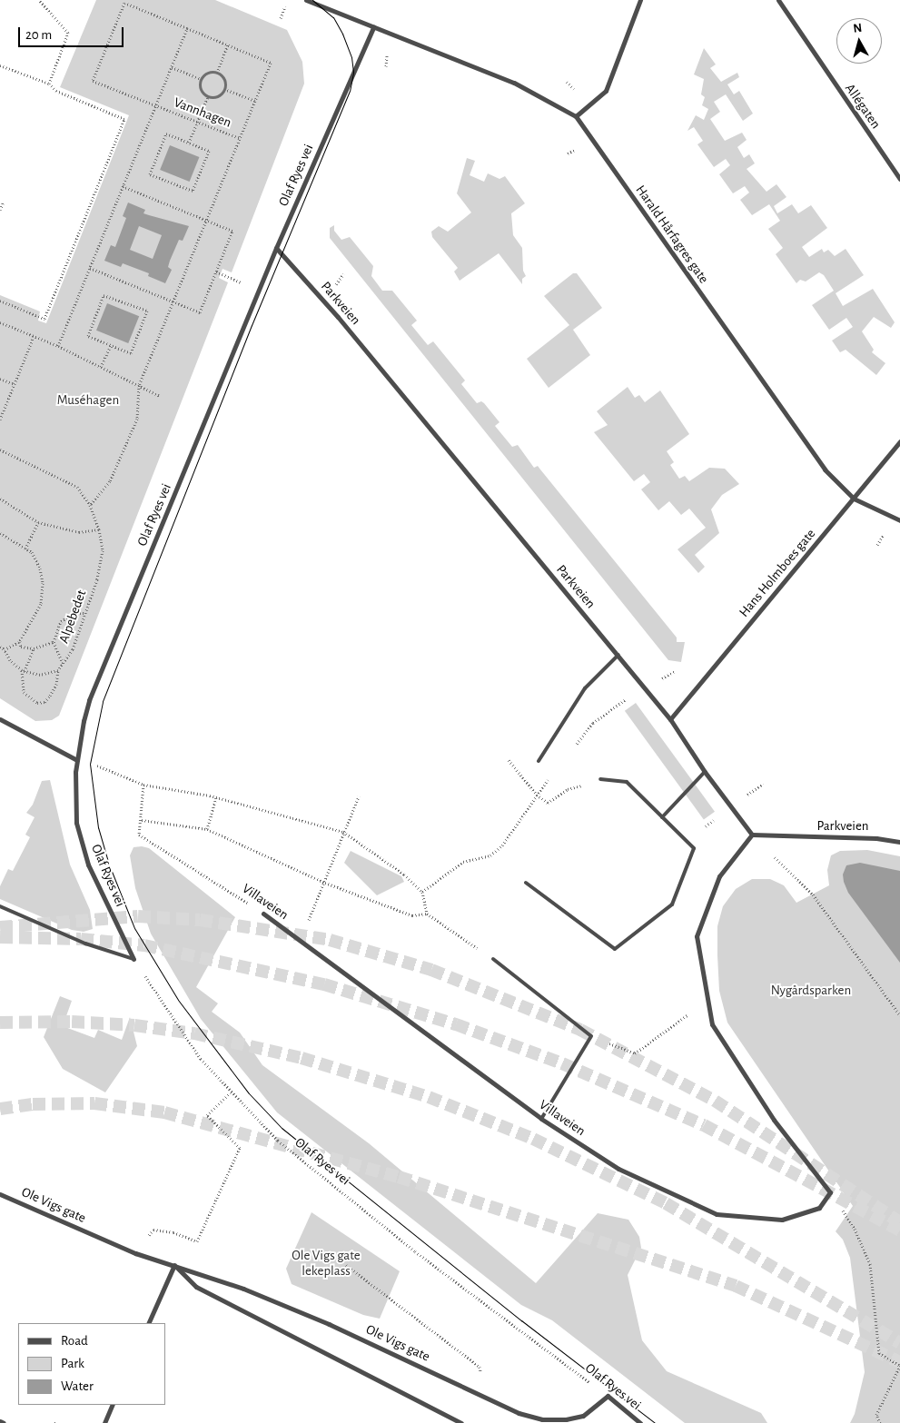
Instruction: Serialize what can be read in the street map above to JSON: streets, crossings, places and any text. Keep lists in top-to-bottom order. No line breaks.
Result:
{"streets":{"street":["Allégaten","Olaf Ryes vei","Harald Hårfagres gate","Parkveien","Hans Holmboes gate","Villaveien","Ole Vigs gate"],"path":["Vannhagen","Alpebedet"]},"crossings":[["Vannhagen","Alpebedet"],["Olaf Ryes vei","Harald Hårfagres gate"],["Olaf Ryes vei","Parkveien"],["Olaf Ryes vei","Ole Vigs gate"],["Harald Hårfagres gate","Hans Holmboes gate"],["Parkveien","Hans Holmboes gate"]],"parks":["Muséhagen","Nygårdsparken","Ole Vigs gate lekeplass"],"legend":["Road","Park","Water"],"scale_bar":"20 m","north":"top"}
